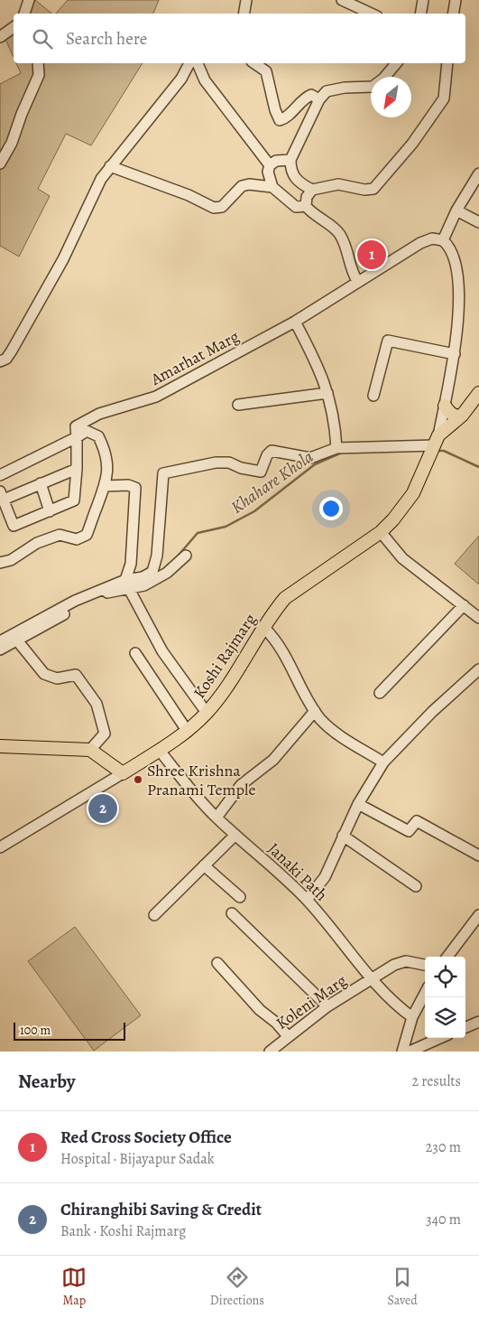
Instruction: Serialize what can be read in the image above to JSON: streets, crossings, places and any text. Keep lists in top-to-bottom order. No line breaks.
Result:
{"streets":{"main road":["Koshi Rajmarg"],"street":["Amarhat Marg","Janaki Path","Koleni Marg"]},"crossings":[["Koshi Rajmarg","Janaki Path"],["Janaki Path","Koleni Marg"]],"water":["Khahare Khola"],"places":["Shree Krishna Pranami Temple"],"scale_bar":"100 m","north":"bottom left","page":{"search":"Search here","pins":["1","2"],"scale":"100 m","heading":["Nearby","2 results"],"list":[{"mark":"1","name":"Red Cross Society Office","note":"Hospital · Bijayapur Sadak","value":"230 m"},{"mark":"2","name":"Chiranghibi Saving & Credit","note":"Bank · Koshi Rajmarg","value":"340 m"}],"nav":["Map","Directions","Saved"]}}
